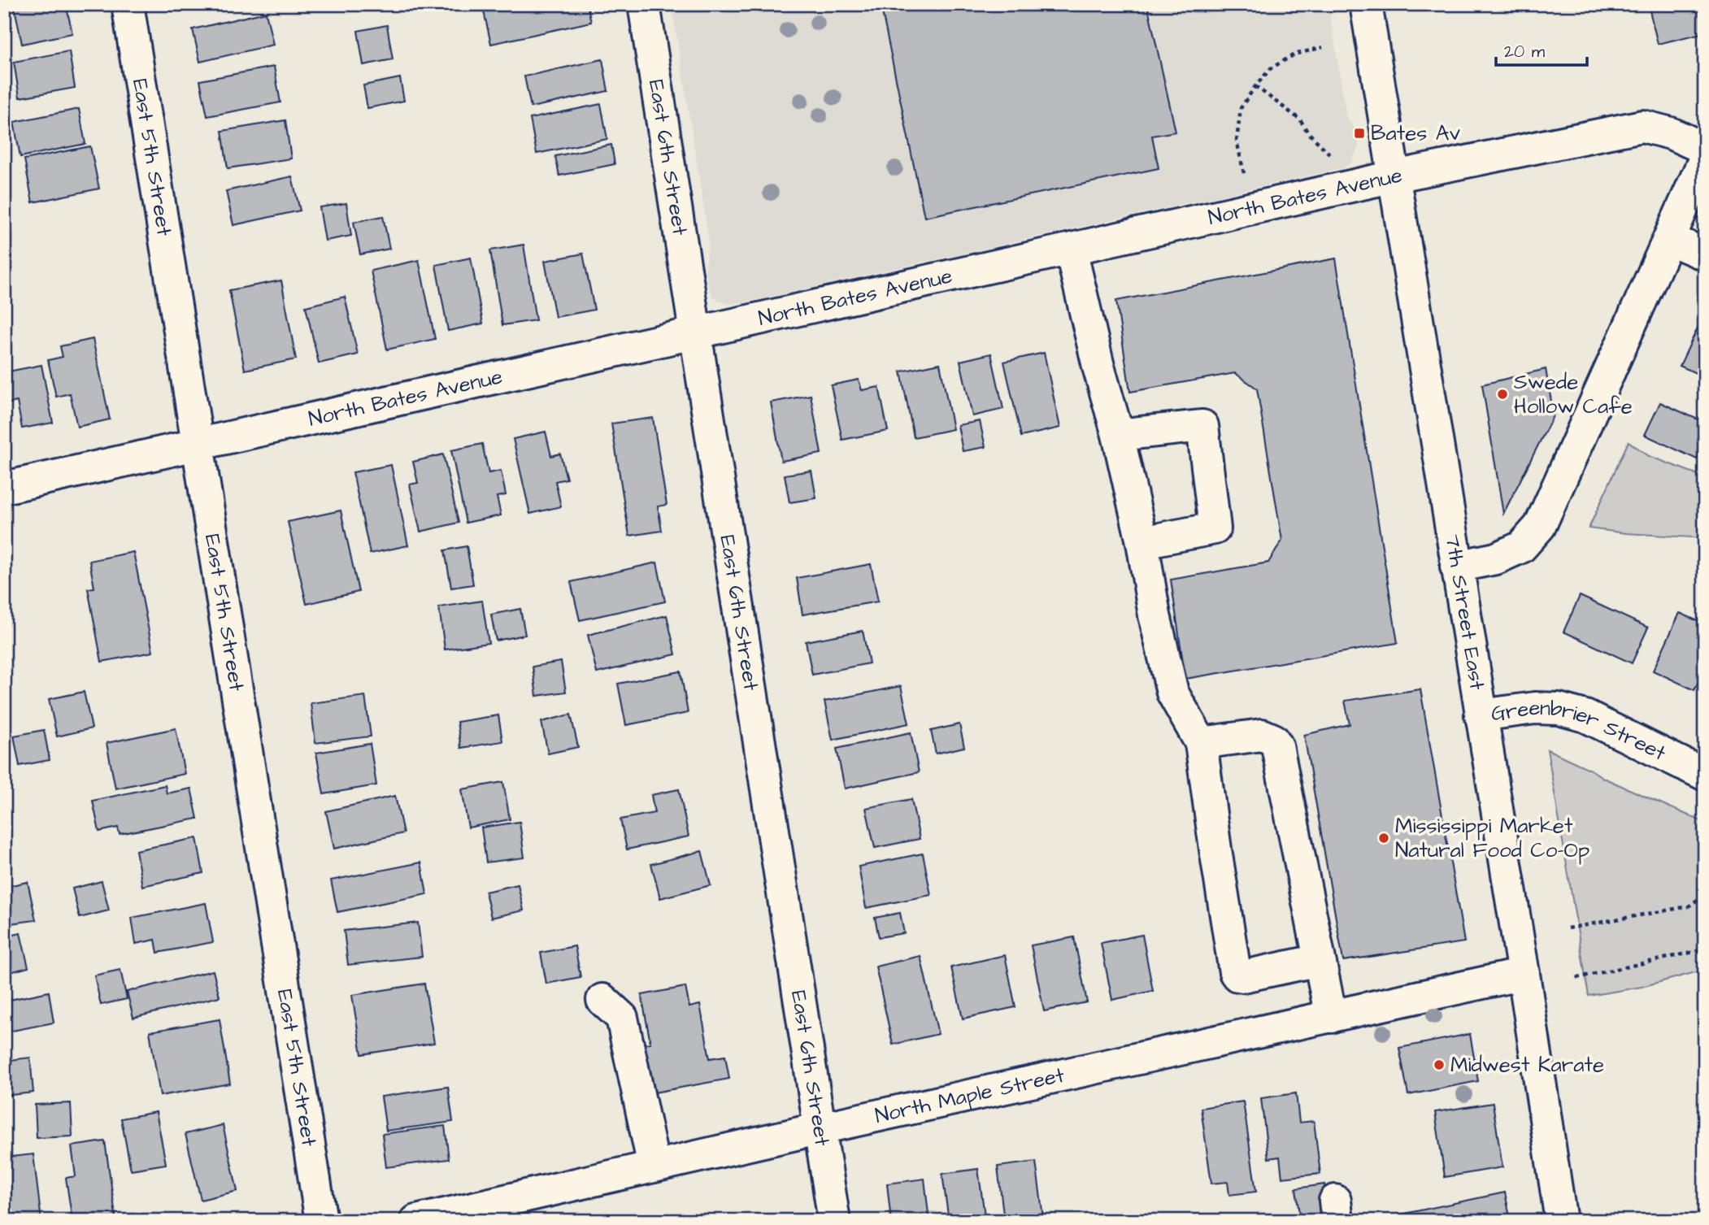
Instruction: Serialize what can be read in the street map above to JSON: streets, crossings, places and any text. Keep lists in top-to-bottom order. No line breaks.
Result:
{"streets":{"street":["East 6th Street","East 5th Street","North Bates Avenue","7th Street East","Greenbrier Street","North Maple Street"]},"crossings":[["East 6th Street","North Bates Avenue"],["East 6th Street","North Maple Street"],["East 5th Street","North Bates Avenue"],["North Bates Avenue","7th Street East"],["7th Street East","Greenbrier Street"],["7th Street East","North Maple Street"]],"places":{"transit":["Bates Av"],"other":["Swede Hollow Cafe","Mississippi Market Natural Food Co-Op","Midwest Karate"]},"scale_bar":"20 m"}
